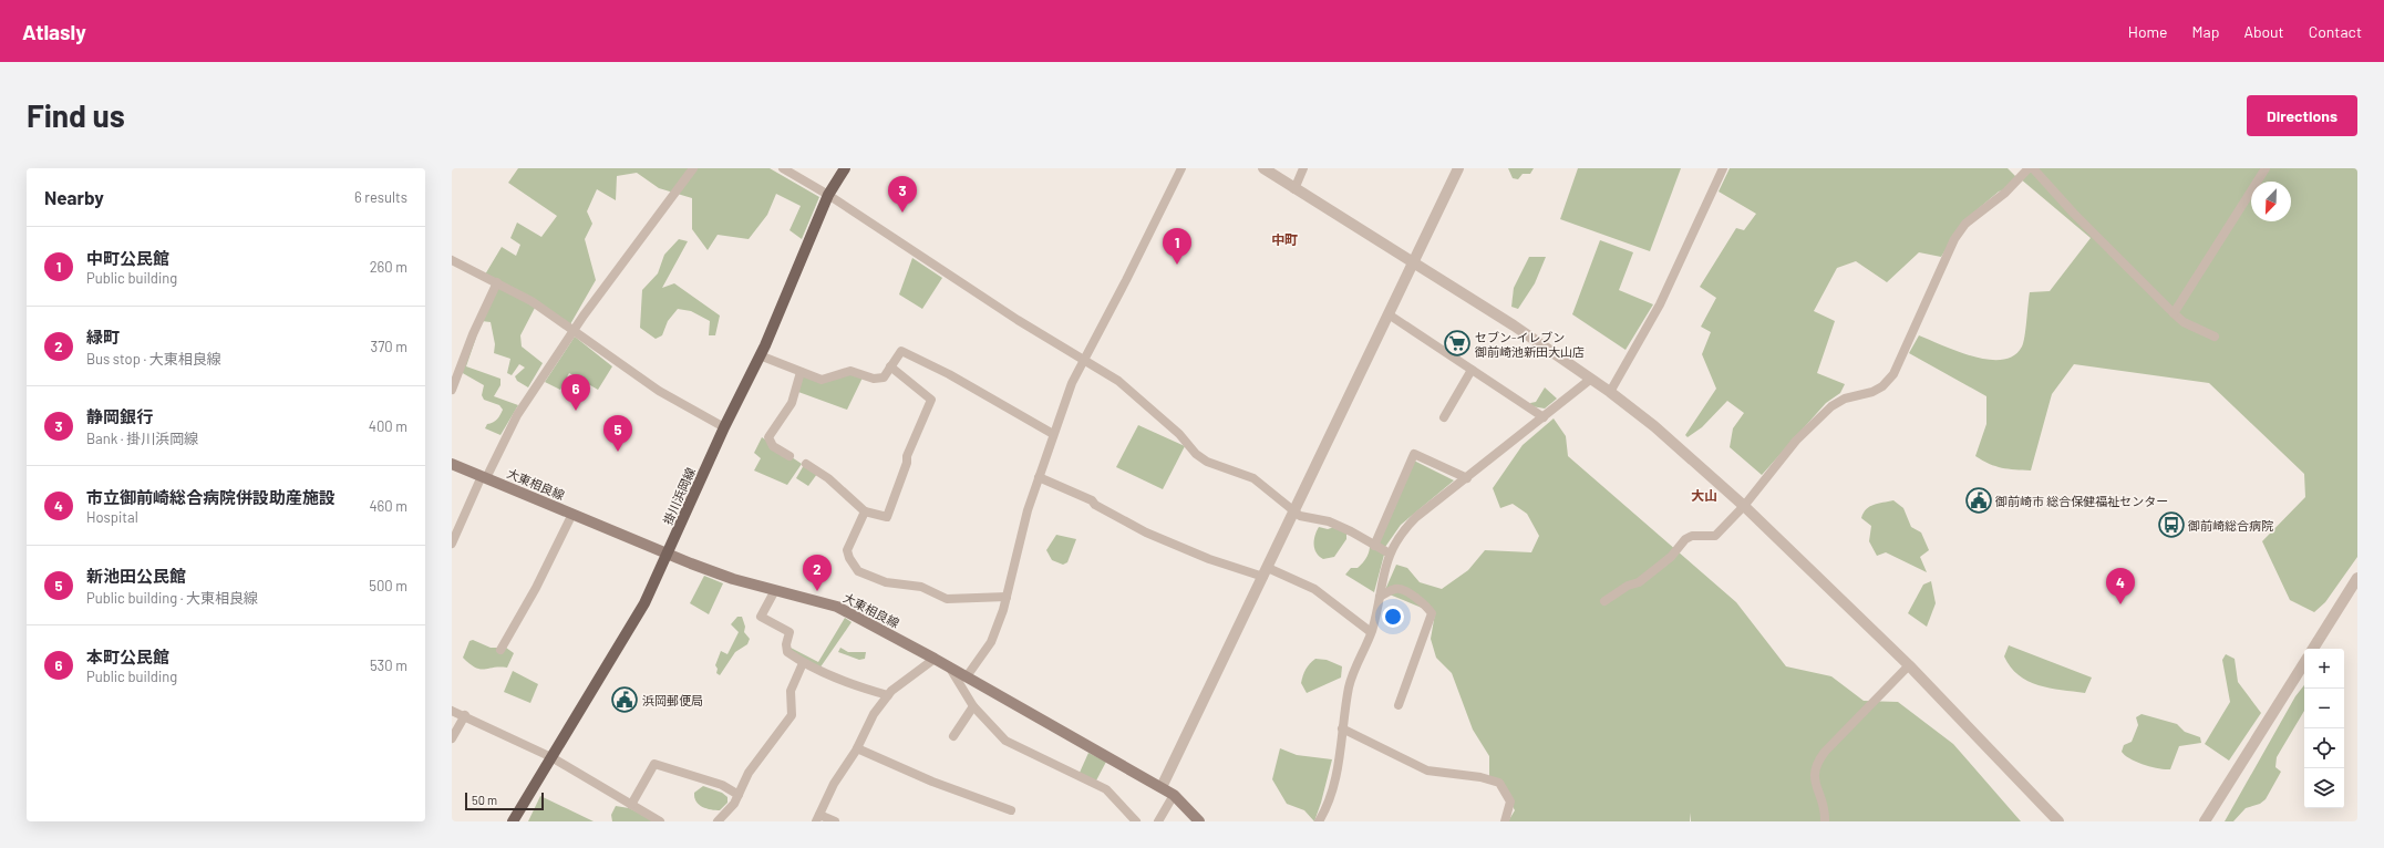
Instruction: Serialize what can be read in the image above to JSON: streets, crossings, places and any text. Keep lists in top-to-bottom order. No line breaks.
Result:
{"streets":{"main road":["大東相良線","掛川浜岡線"]},"crossings":[["大東相良線","掛川浜岡線"]],"districts":["中町","大山"],"places":{"supermarket":["セブン‐イレブン 御前崎池新田大山店"],"public building":["御前崎市 総合保健福祉センター","浜岡郵便局"],"bus stop":["御前崎総合病院"]},"scale_bar":"50 m","north":"bottom left","page":{"header":"Atlasly","nav":["Home","Map","About","Contact"],"buttons":"Directions","title":"Find us","heading":["Nearby","6 results"],"pins":["3","1","6","5","2","4"],"list":[{"mark":"1","name":"中町公民館","note":"Public building","value":"260 m"},{"mark":"2","name":"緑町","note":"Bus stop · 大東相良線","value":"370 m"},{"mark":"3","name":"静岡銀行","note":"Bank · 掛川浜岡線","value":"400 m"},{"mark":"4","name":"市立御前崎総合病院併設助産施設","note":"Hospital","value":"460 m"},{"mark":"5","name":"新池田公民館","note":"Public building · 大東相良線","value":"500 m"},{"mark":"6","name":"本町公民館","note":"Public building","value":"530 m"}],"map_buttons":["+","−"],"scale":"50 m"}}
